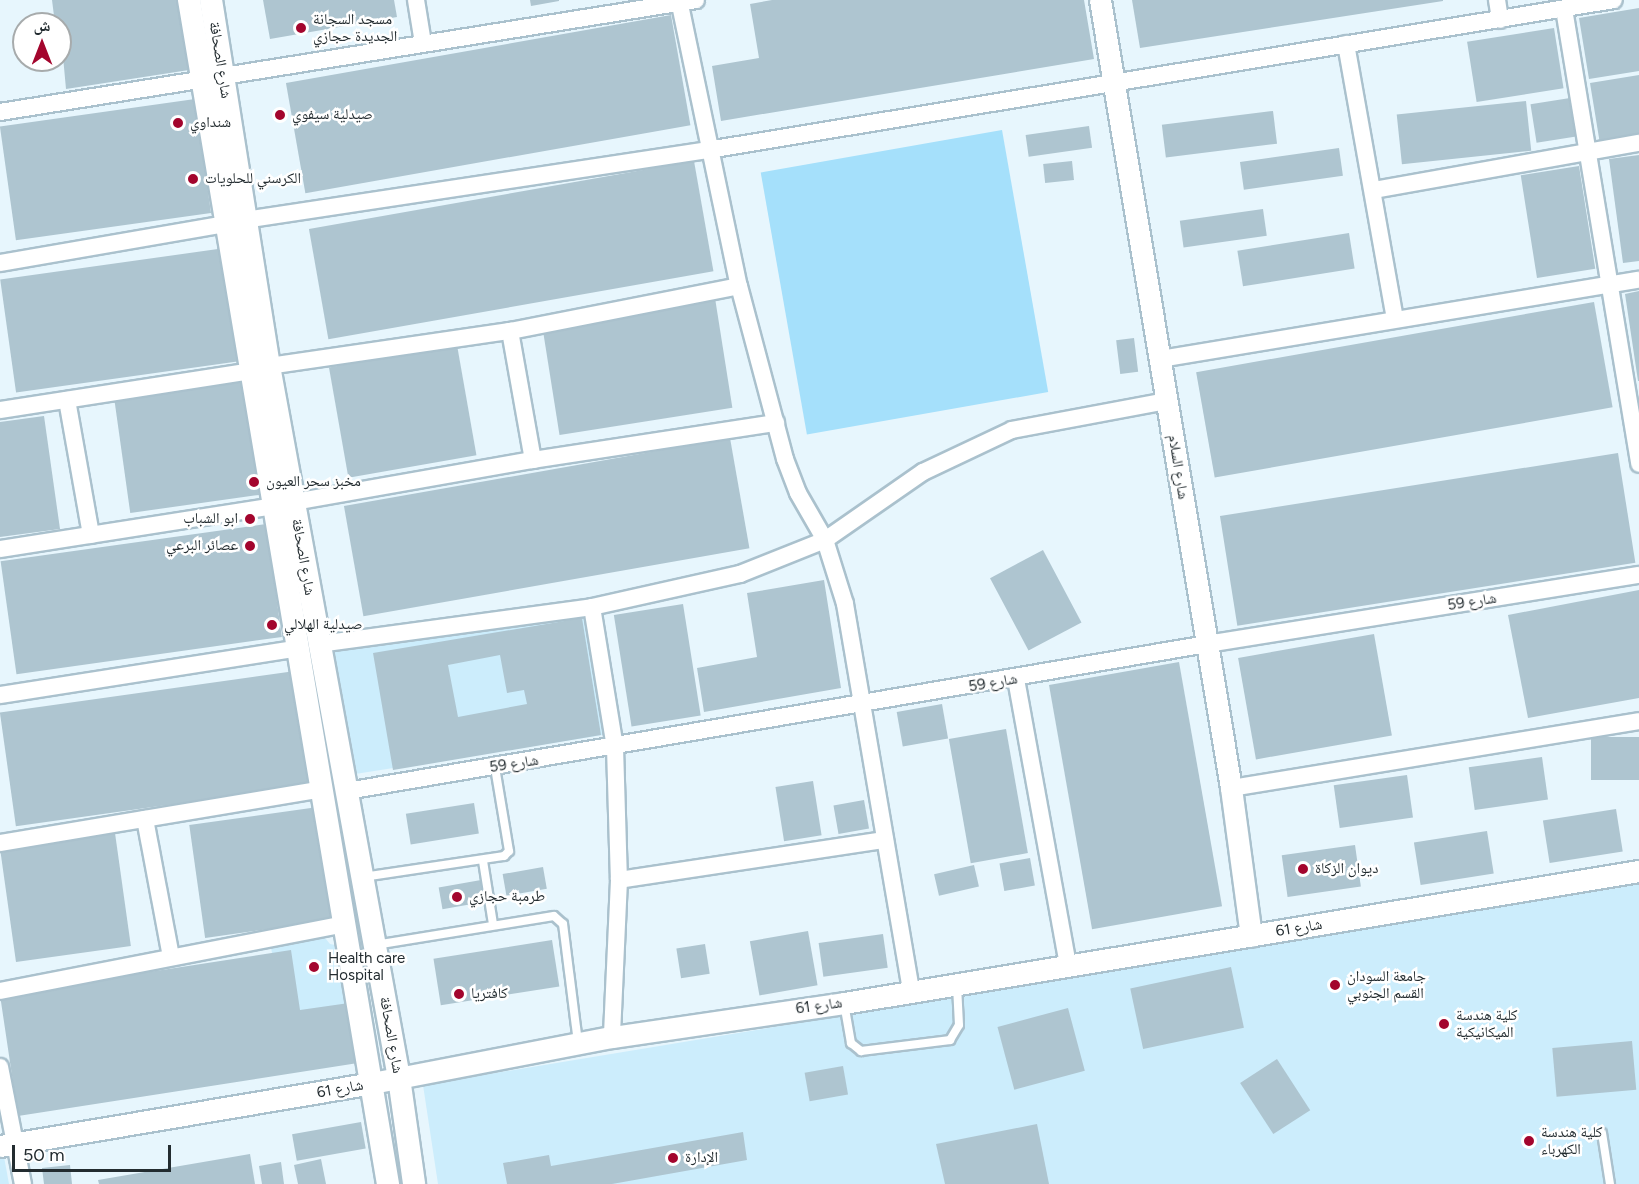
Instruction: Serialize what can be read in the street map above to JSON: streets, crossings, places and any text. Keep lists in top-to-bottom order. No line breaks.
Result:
{"streets":{"main road":["شارع الصحافة"],"street":["شارع السلام","شارع 59","شارع 61"]},"crossings":[["شارع الصحافة","شارع 59"],["شارع الصحافة","شارع 61"],["شارع السلام","شارع 59"],["شارع السلام","شارع 61"]],"places":["مسجد السجانة الجديدة حجازي","صيدلية سيفوي","شنداوي","الكرسني للحلويات","مخبز سحر العيون","ابو الشباب","عصائر البرعي","صيدلية الهلالي","ديوان الزكاة","طرمبة حجازي","Health care Hospital","جامعة السودان القسم الجنوبي","كافتريا","كلية هندسة الميكانيكية","كلية هندسة الكهرباء","الإدارة"],"scale_bar":"50 m","north":"top"}
